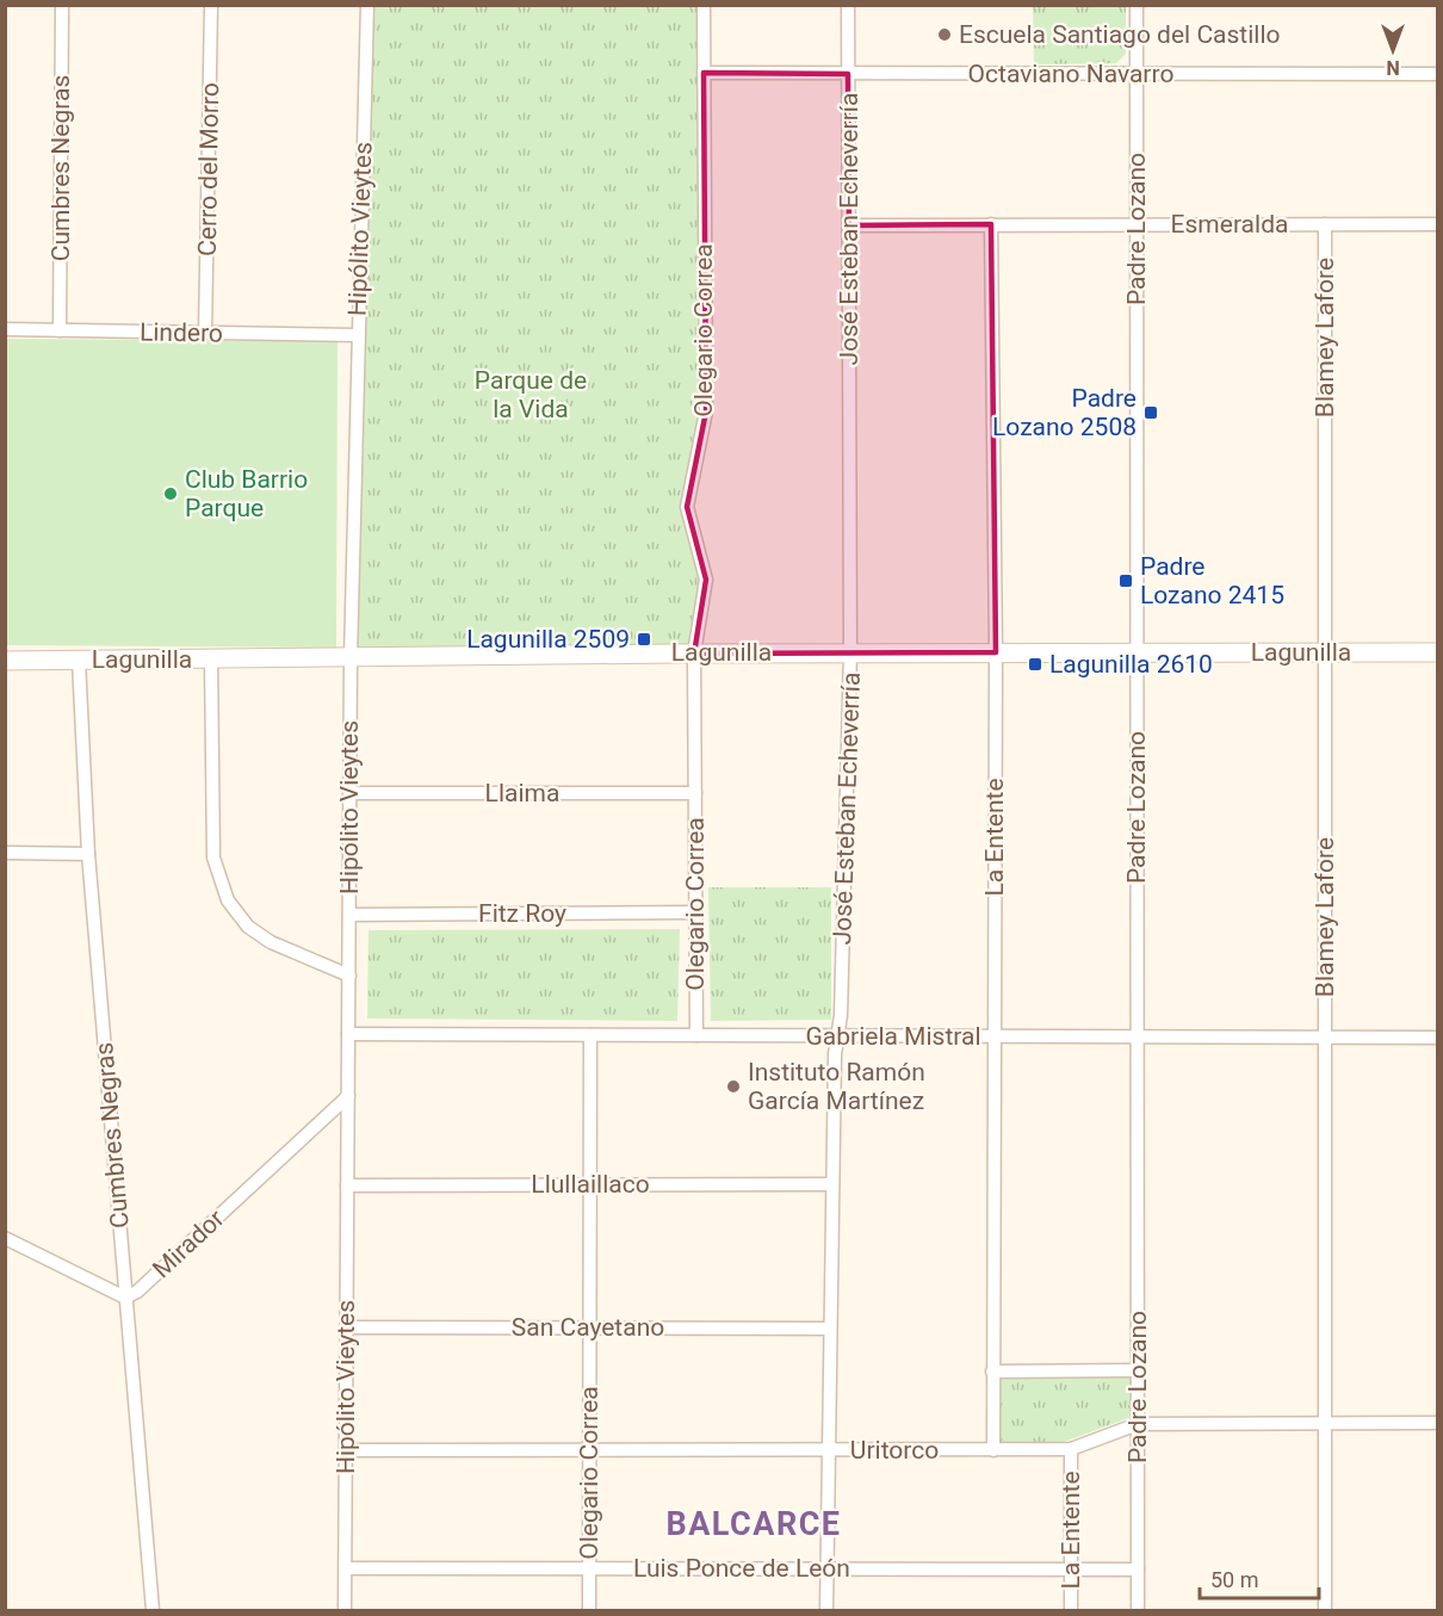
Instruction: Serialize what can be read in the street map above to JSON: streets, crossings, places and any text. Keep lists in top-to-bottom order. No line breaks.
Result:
{"streets":{"main road":["Lagunilla"],"street":["Octaviano Navarro","Cumbres Negras","Cerro del Morro","Esmeralda","Hipólito Vieytes","José Esteban Echeverría","Padre Lozano","Olegario Correa","Lindero","Blamey Lafore","Llaima","La Entente","Fitz Roy","Gabriela Mistral","Llullaillaco","Mirador","San Cayetano","Uritorco","Luis Ponce de León"]},"crossings":[["Octaviano Navarro","José Esteban Echeverría"],["Octaviano Navarro","Padre Lozano"],["Octaviano Navarro","Olegario Correa"],["Cumbres Negras","Lindero"],["Cumbres Negras","Lagunilla"],["Cumbres Negras","Mirador"],["Cerro del Morro","Lindero"],["Esmeralda","José Esteban Echeverría"],["Esmeralda","Padre Lozano"],["Esmeralda","Blamey Lafore"],["Esmeralda","La Entente"],["Hipólito Vieytes","Lindero"],["Hipólito Vieytes","Lagunilla"],["Hipólito Vieytes","Llaima"],["Hipólito Vieytes","Fitz Roy"],["Hipólito Vieytes","Gabriela Mistral"],["Hipólito Vieytes","Llullaillaco"],["Hipólito Vieytes","Mirador"],["Hipólito Vieytes","San Cayetano"],["Hipólito Vieytes","Uritorco"],["Hipólito Vieytes","Luis Ponce de León"],["José Esteban Echeverría","Lagunilla"],["José Esteban Echeverría","Gabriela Mistral"],["José Esteban Echeverría","Llullaillaco"],["José Esteban Echeverría","San Cayetano"],["José Esteban Echeverría","Uritorco"],["José Esteban Echeverría","Luis Ponce de León"],["Padre Lozano","Lagunilla"],["Padre Lozano","Gabriela Mistral"],["Padre Lozano","Uritorco"],["Padre Lozano","Luis Ponce de León"],["Olegario Correa","Lagunilla"],["Olegario Correa","Llaima"],["Olegario Correa","Fitz Roy"],["Olegario Correa","Gabriela Mistral"],["Olegario Correa","Llullaillaco"],["Olegario Correa","San Cayetano"],["Olegario Correa","Uritorco"],["Olegario Correa","Luis Ponce de León"],["Blamey Lafore","Lagunilla"],["Blamey Lafore","Gabriela Mistral"],["Blamey Lafore","Uritorco"],["Lagunilla","La Entente"],["La Entente","Gabriela Mistral"],["La Entente","Uritorco"],["La Entente","Luis Ponce de León"]],"districts":["BALCARCE"],"parks":["Parque de la Vida"],"places":{"other":["Escuela Santiago del Castillo","Club Barrio Parque","Instituto Ramón García Martínez"],"transit":["Padre Lozano 2508","Padre Lozano 2415","Lagunilla 2509","Lagunilla 2610"]},"scale_bar":"50 m","north":"bottom"}
